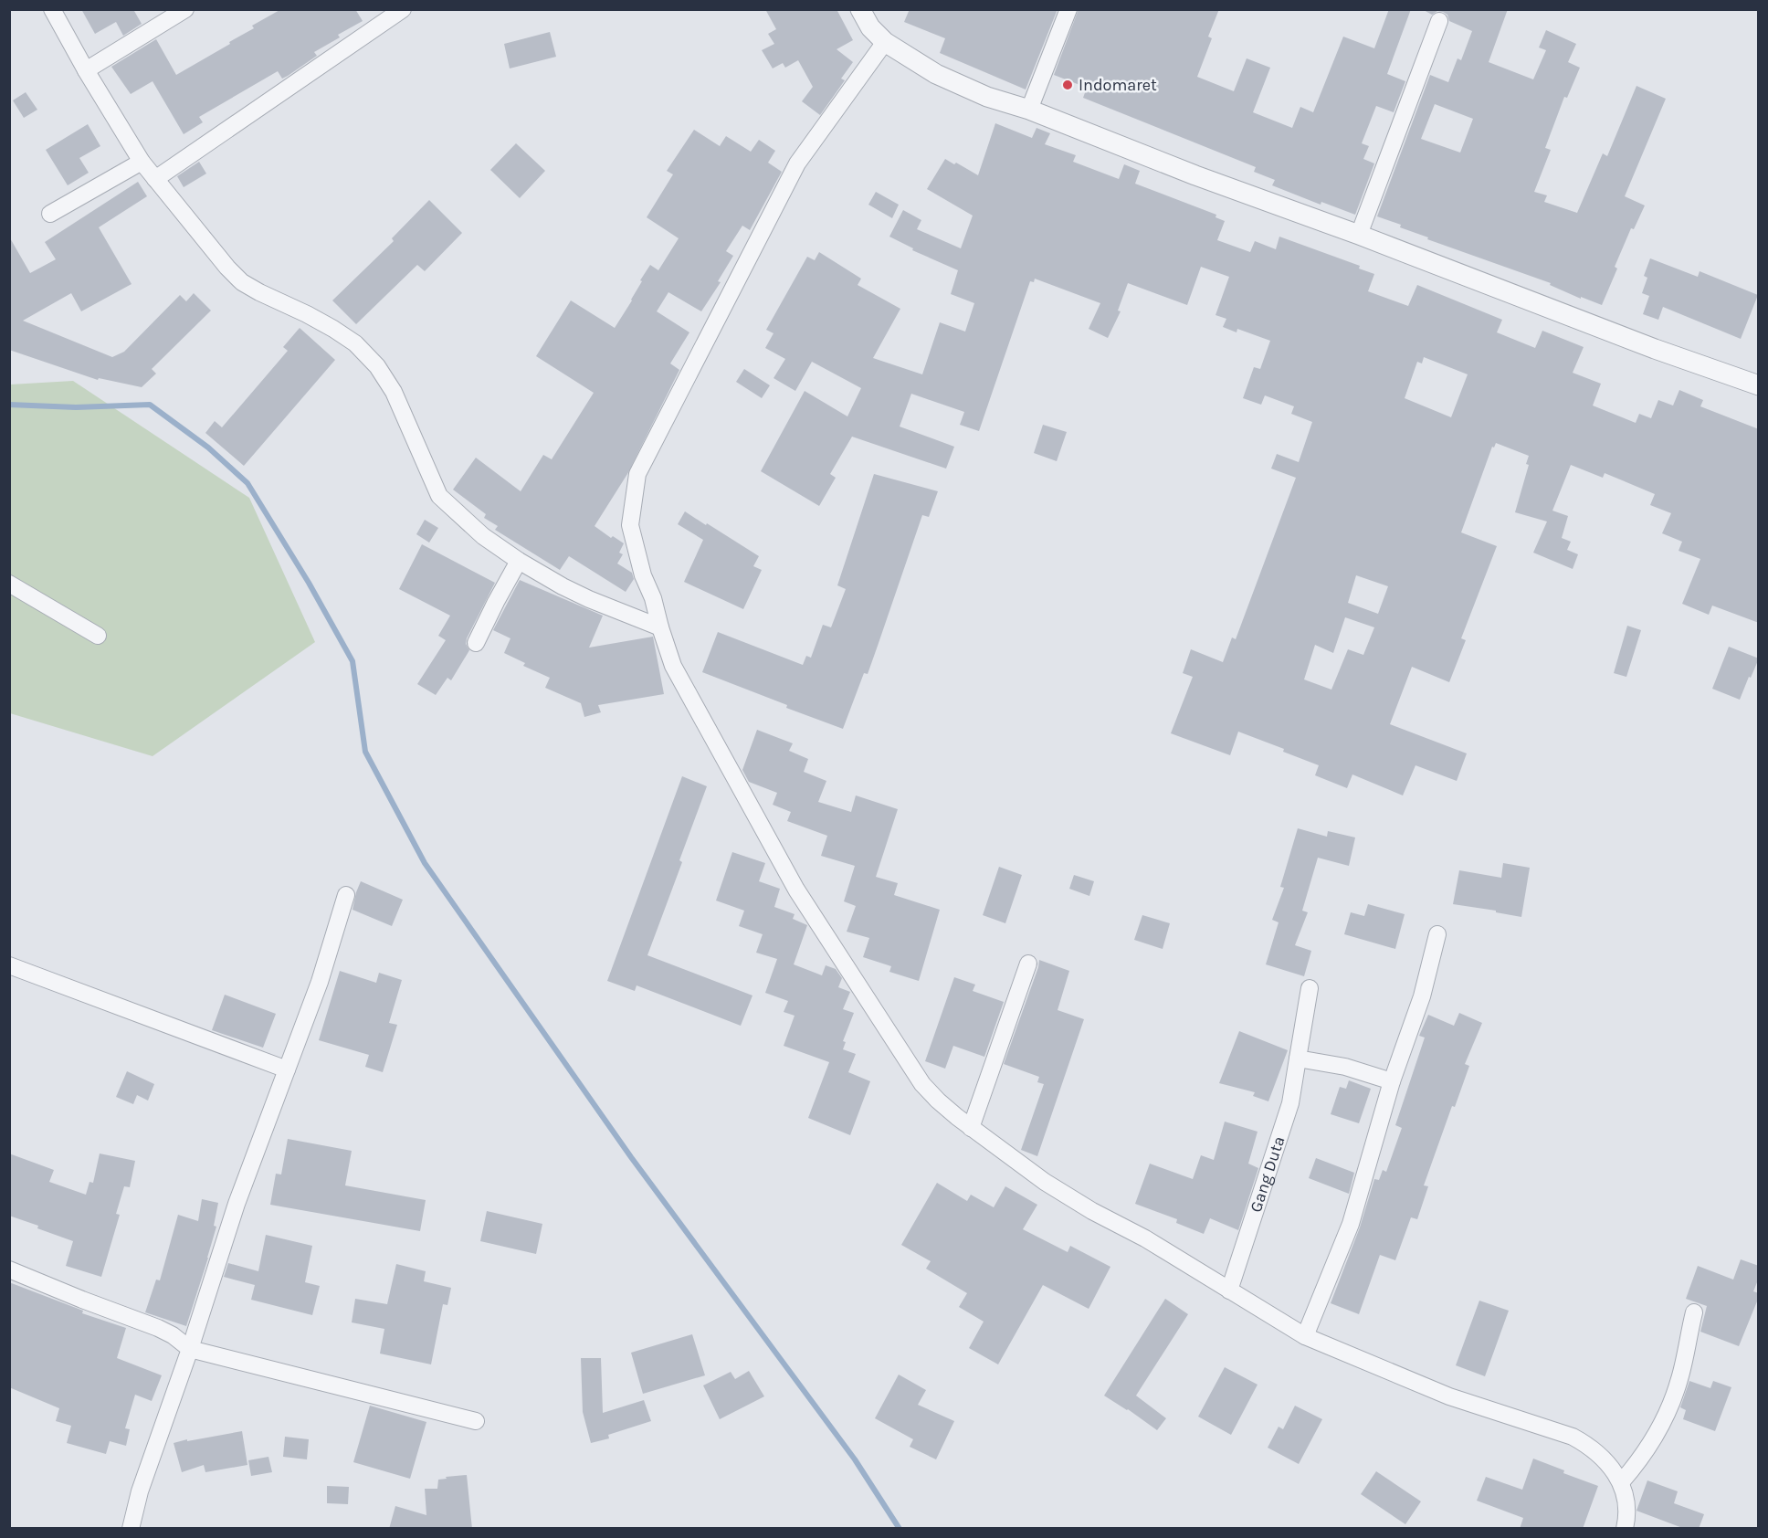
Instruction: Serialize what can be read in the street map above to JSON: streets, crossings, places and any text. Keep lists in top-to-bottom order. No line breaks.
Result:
{"streets":{"street":["Gang Duta"]},"places":["Indomaret"]}
